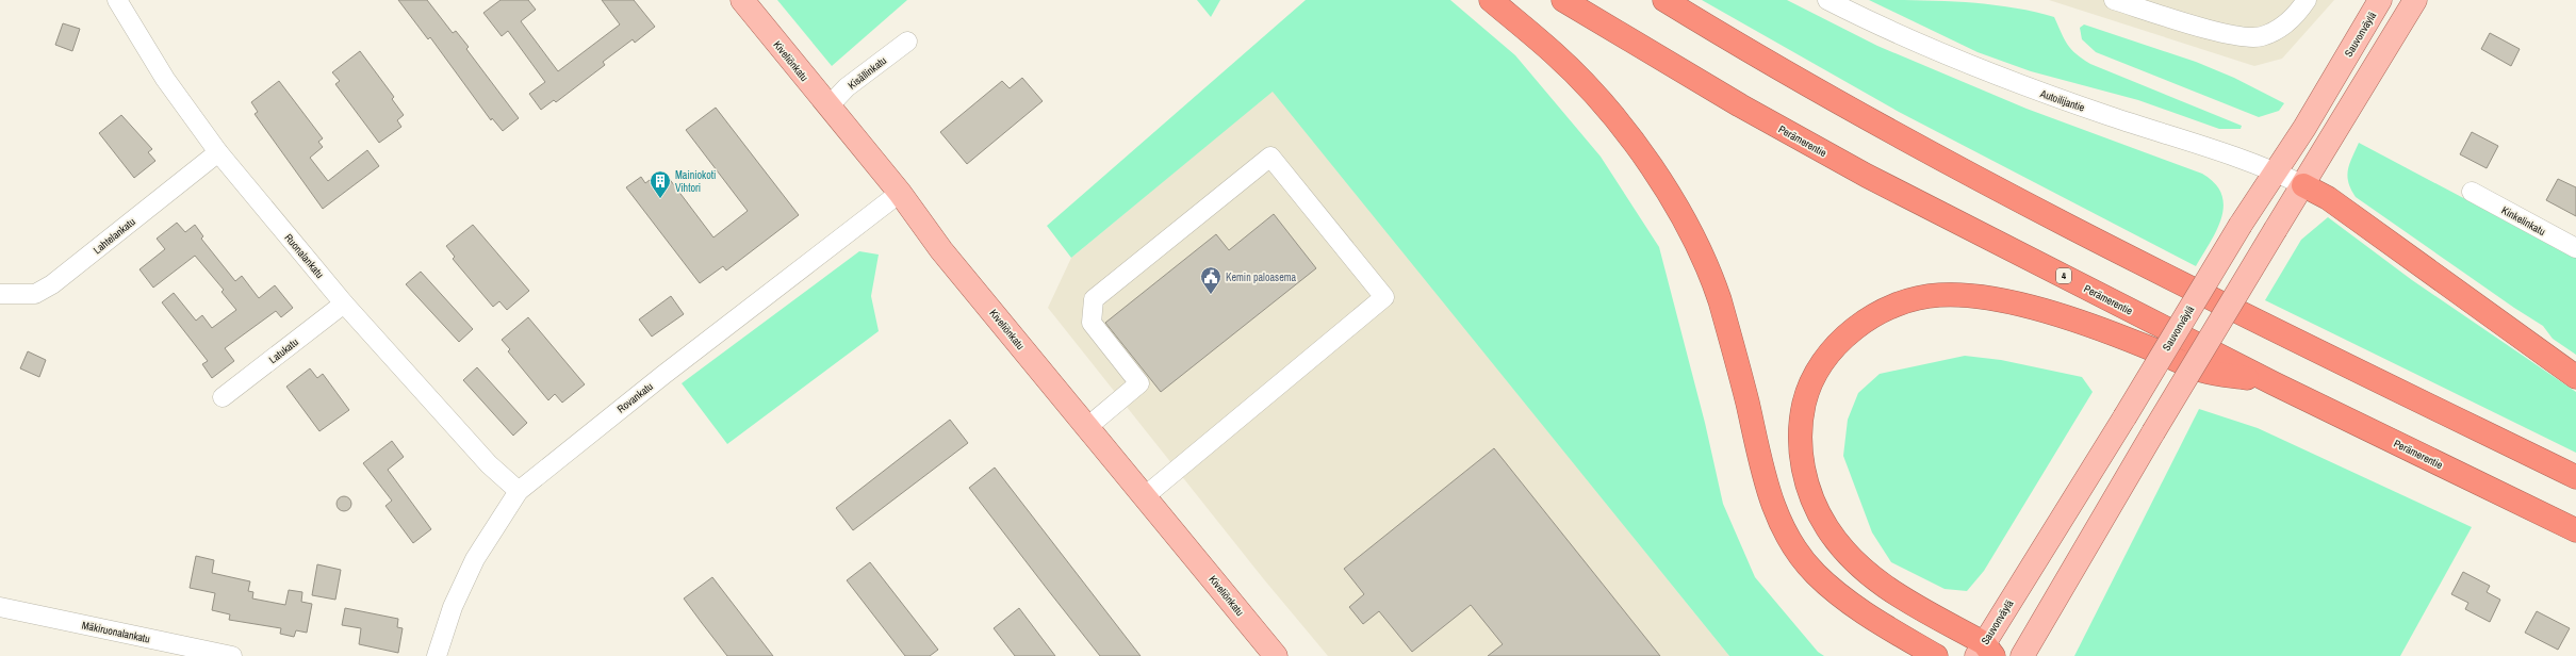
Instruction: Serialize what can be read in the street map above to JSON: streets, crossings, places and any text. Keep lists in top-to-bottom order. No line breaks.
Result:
{"streets":{"highway":["Perämerentie","4"],"main road":["Sauvonväylä","Kiveliönkatu"],"street":["Kisällinkatu","Autoilijantie","Kinkelinkatu","Lahtelankatu","Ruonalankatu","Latukatu","Rovankatu","Mäkiruonalankatu"]},"crossings":[["Sauvonväylä","Autoilijantie"],["Kiveliönkatu","Kisällinkatu"],["Kiveliönkatu","Rovankatu"],["Lahtelankatu","Ruonalankatu"],["Ruonalankatu","Latukatu"],["Ruonalankatu","Rovankatu"]],"places":{"building":["Mainiokoti Vihtori"],"public building":["Kemin paloasema"]}}
